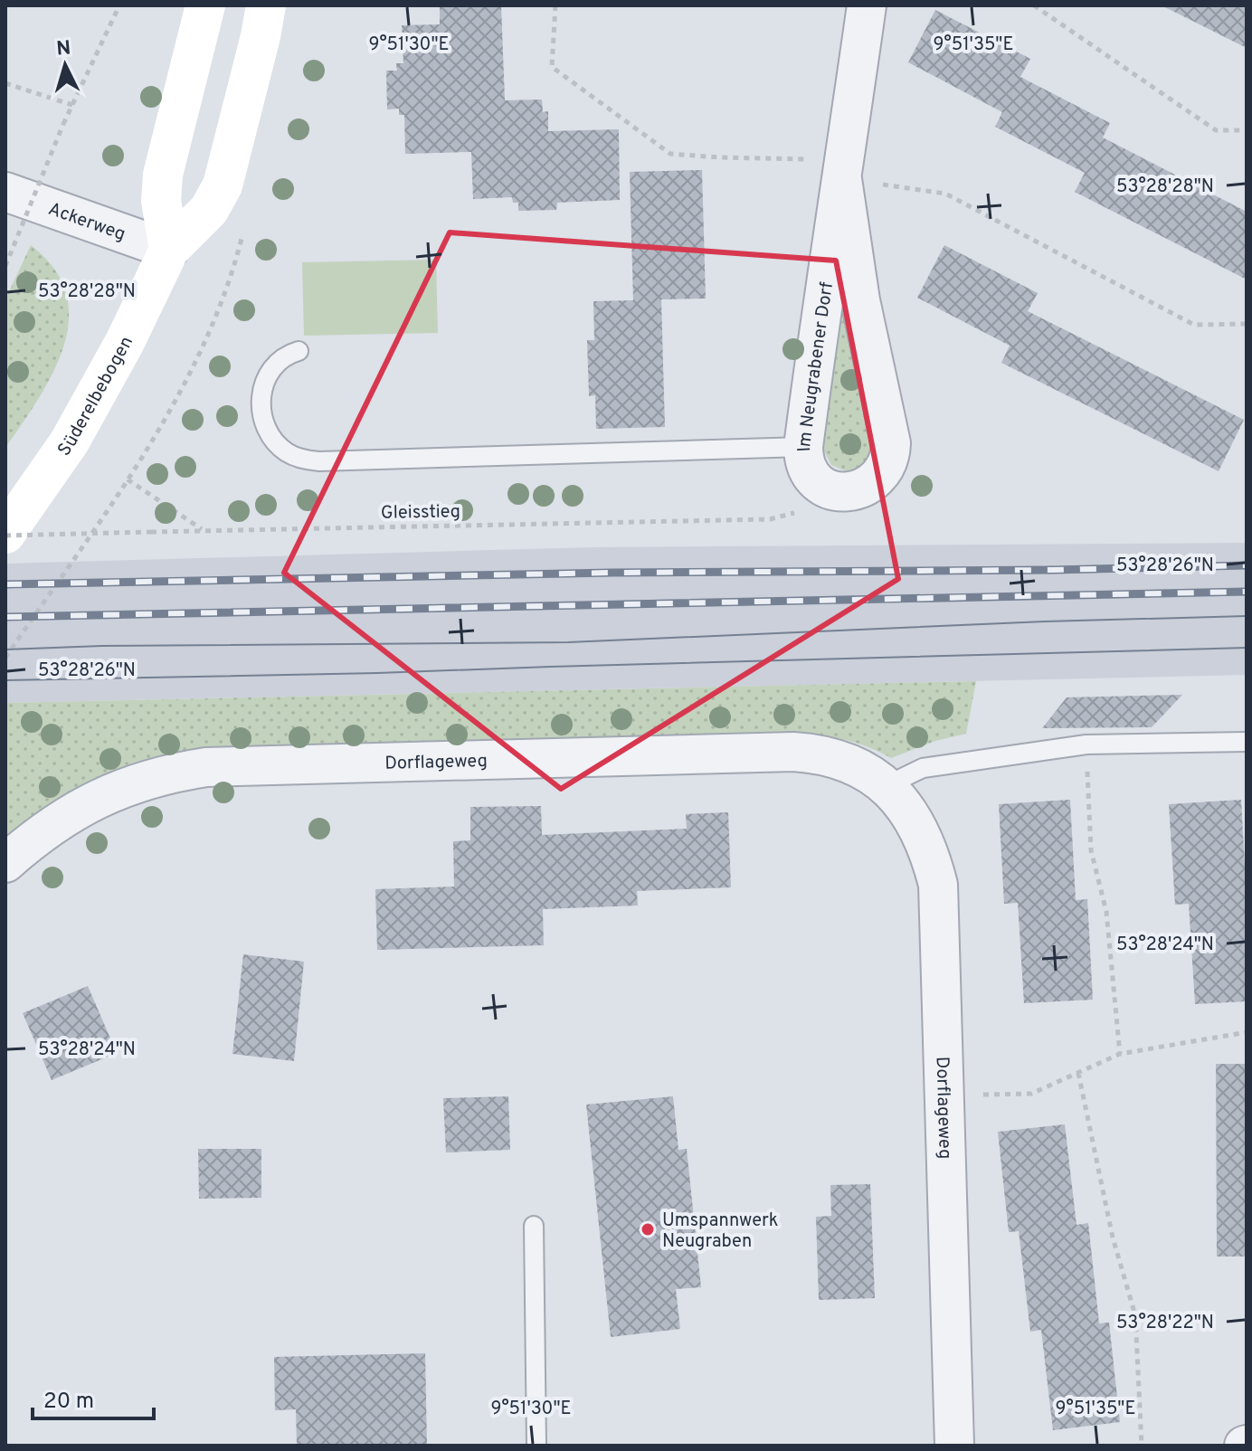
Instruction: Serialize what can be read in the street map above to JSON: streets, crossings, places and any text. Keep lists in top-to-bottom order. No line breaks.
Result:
{"streets":{"main road":["Süderelbebogen"],"street":["Ackerweg","Im Neugrabener Dorf","Dorflageweg"],"path":["Gleisstieg"]},"crossings":[["Ackerweg","Süderelbebogen"],["Im Neugrabener Dorf","Gleisstieg"],["Süderelbebogen","Gleisstieg"]],"places":["Umspannwerk Neugraben"],"scale_bar":"20 m","north":"top","coordinates":["9°51'30\"E","9°51'35\"E","53°28'28\"N","53°28'26\"N","53°28'24\"N","53°28'22\"N"]}
